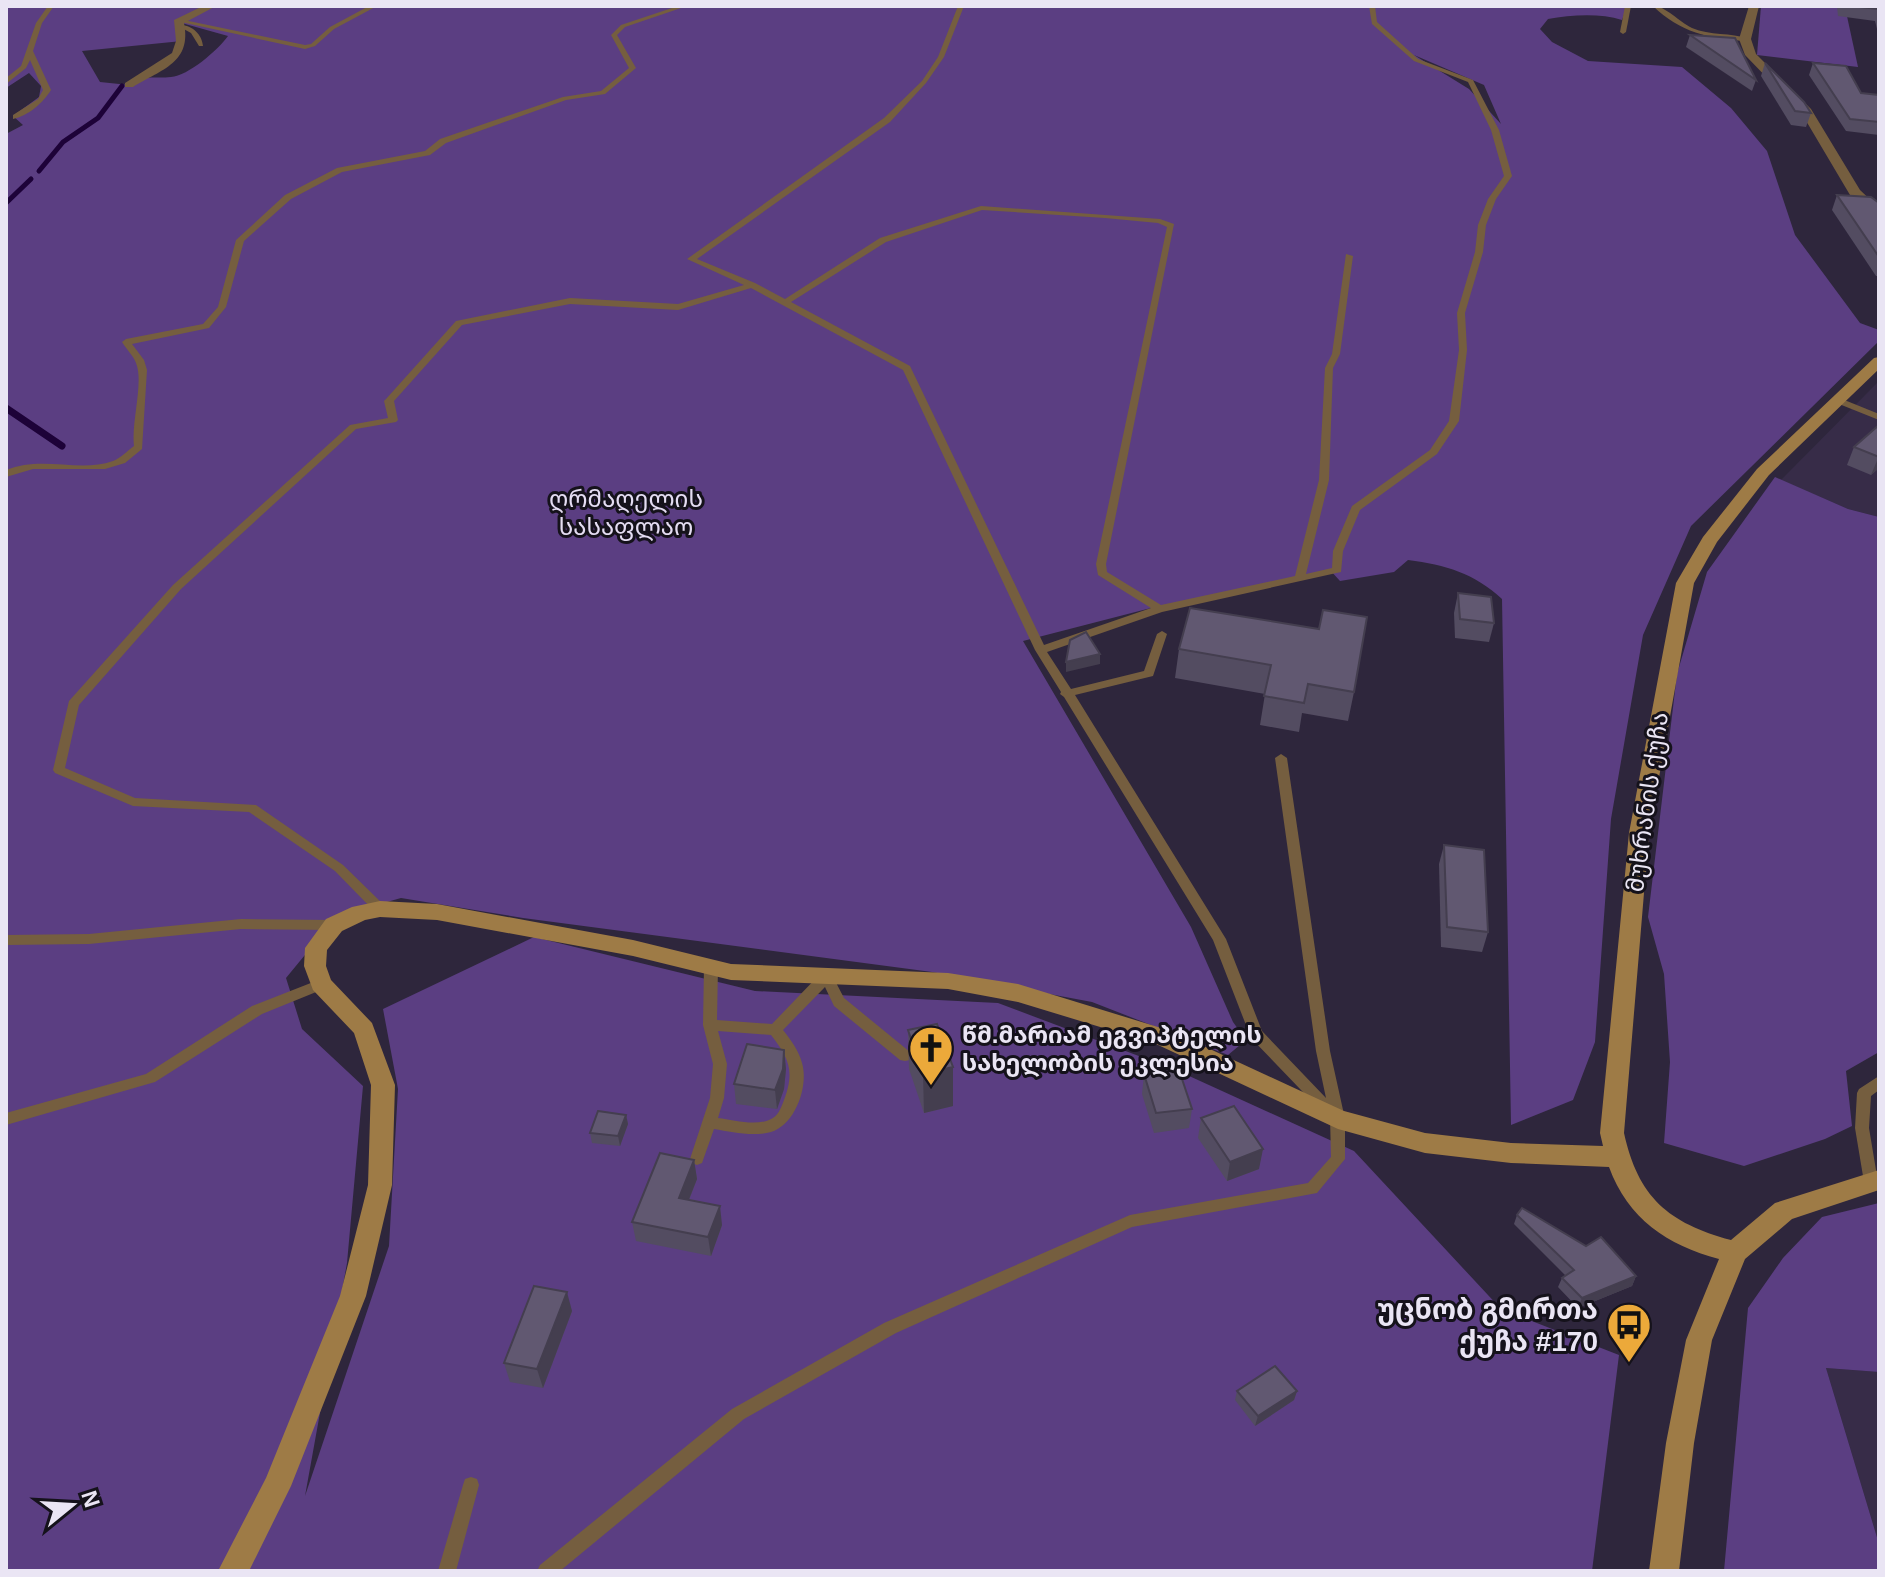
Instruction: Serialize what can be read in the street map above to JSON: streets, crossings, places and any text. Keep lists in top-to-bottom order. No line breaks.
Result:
{"streets":{"street":["მუხრანის ქუჩა"]},"parks":["ღრმაღელის სასაფლაო"],"places":{"church":["წმ.მარიამ ეგვიპტელის სახელობის ეკლესია"],"bus stop":["უცნობ გმირთა ქუჩა #170"]},"north":"right"}
